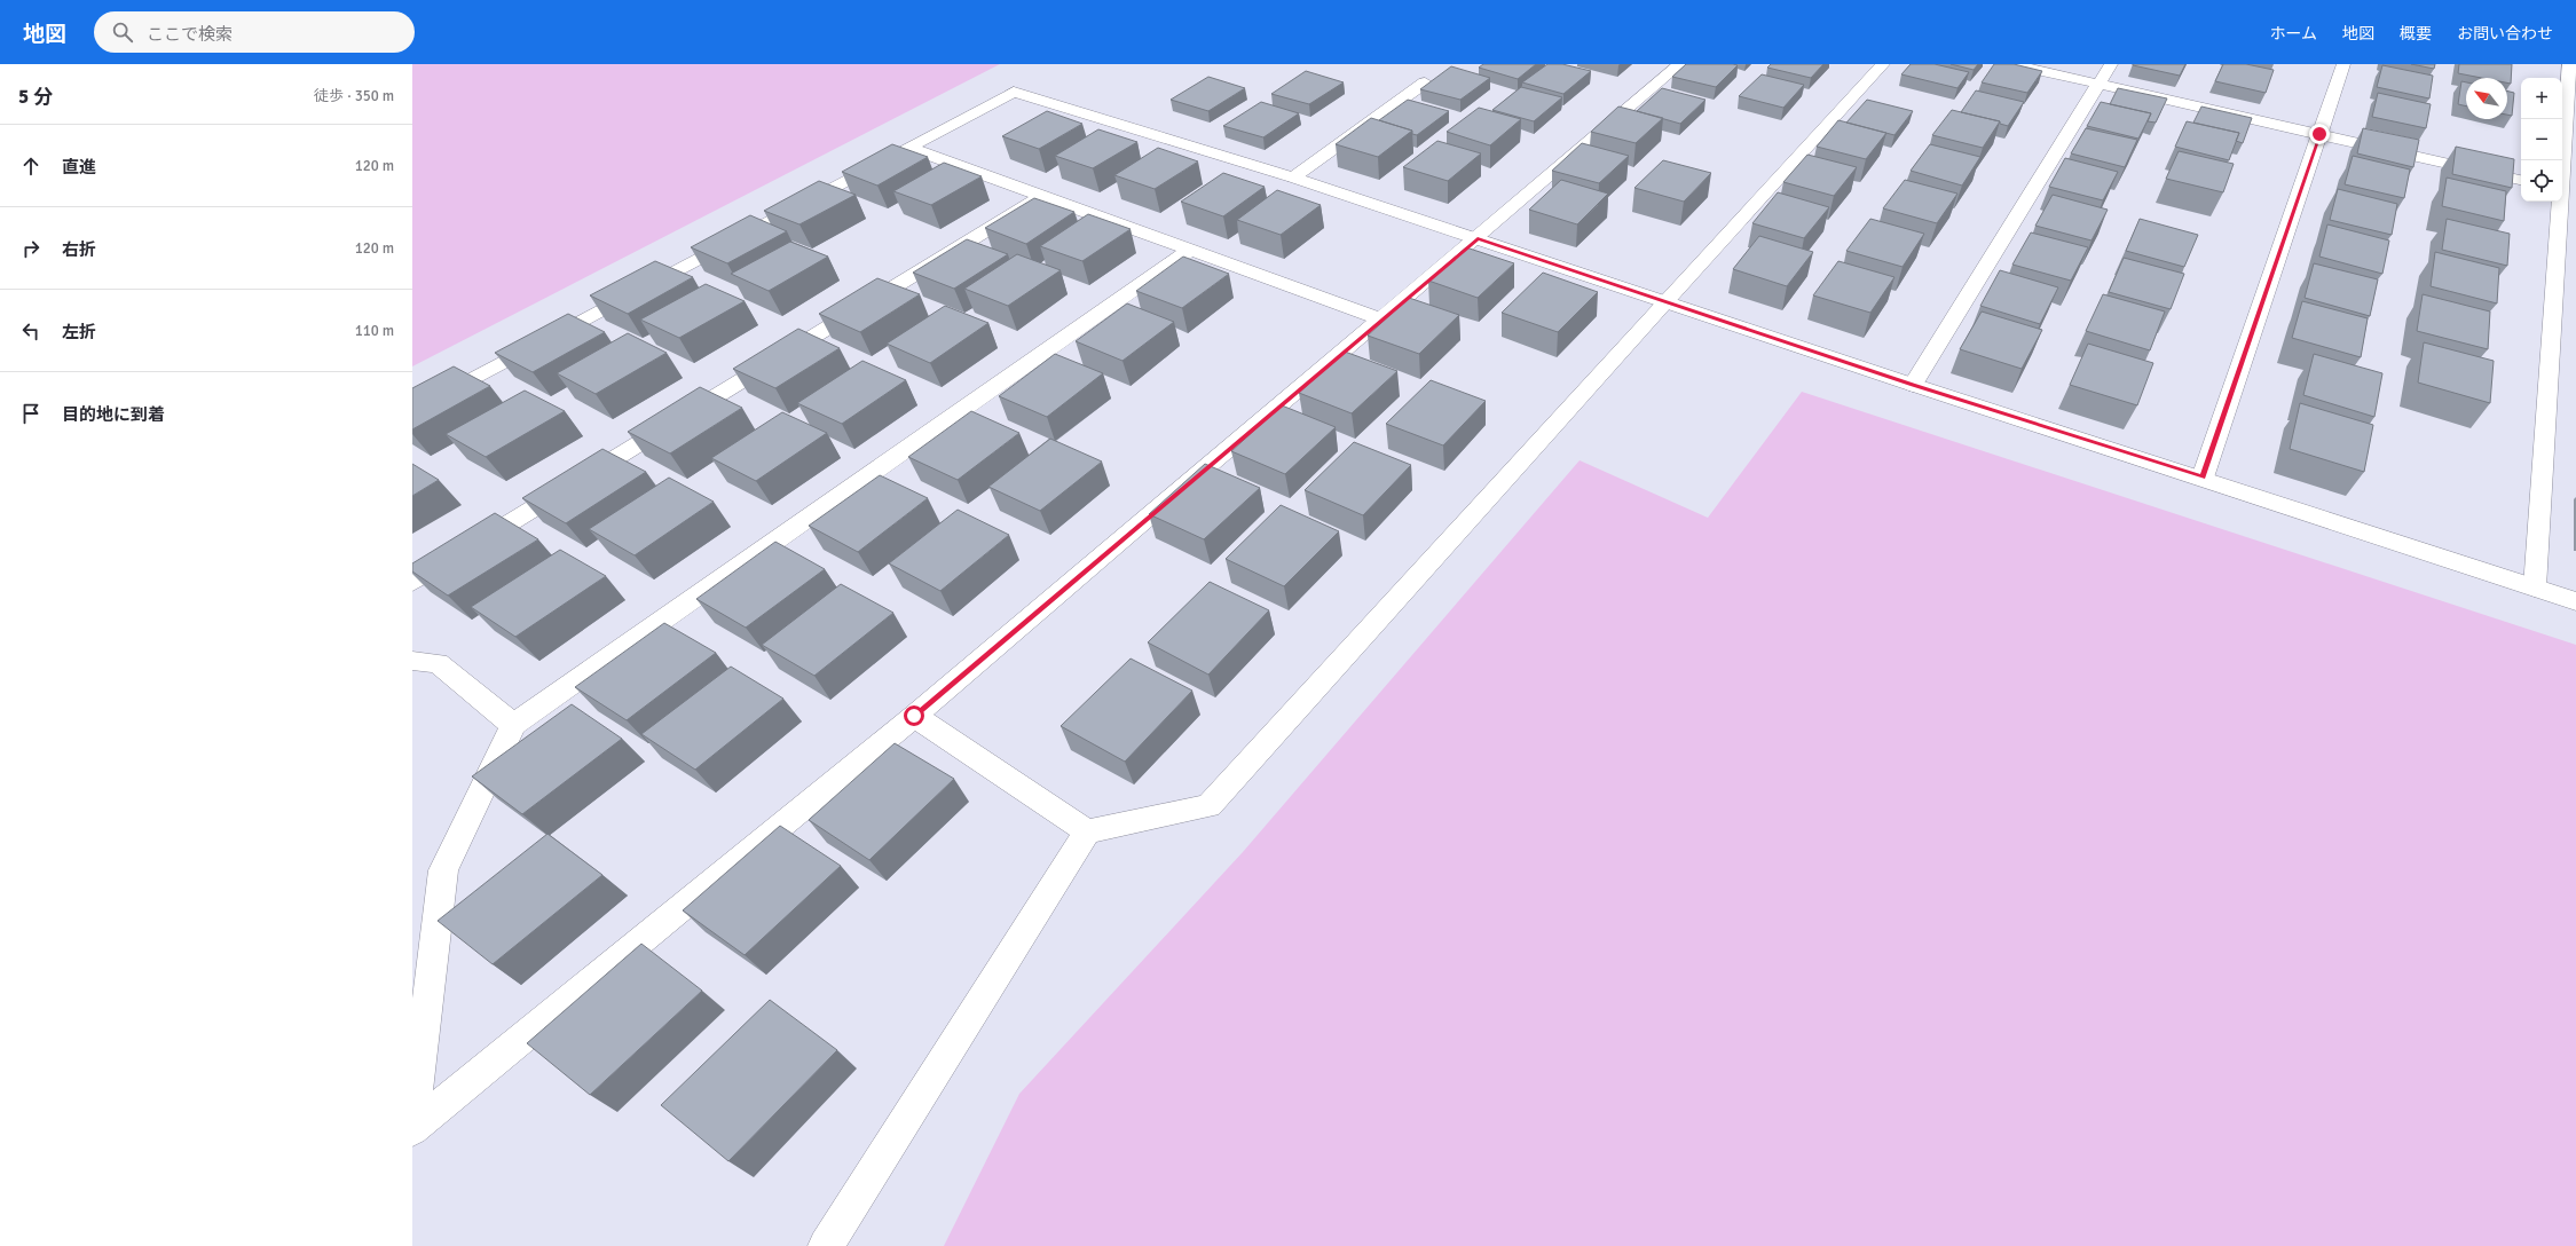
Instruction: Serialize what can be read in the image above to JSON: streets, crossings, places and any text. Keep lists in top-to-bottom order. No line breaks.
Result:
{"north":"top left","page":{"header":"地図","search":"ここで検索","nav":["ホーム","地図","概要","お問い合わせ"],"heading":["5 分","徒歩 · 350 m"],"map_buttons":["+","−"],"list":[["直進","120 m"],["右折","120 m"],["左折","110 m"],"目的地に到着"]}}
